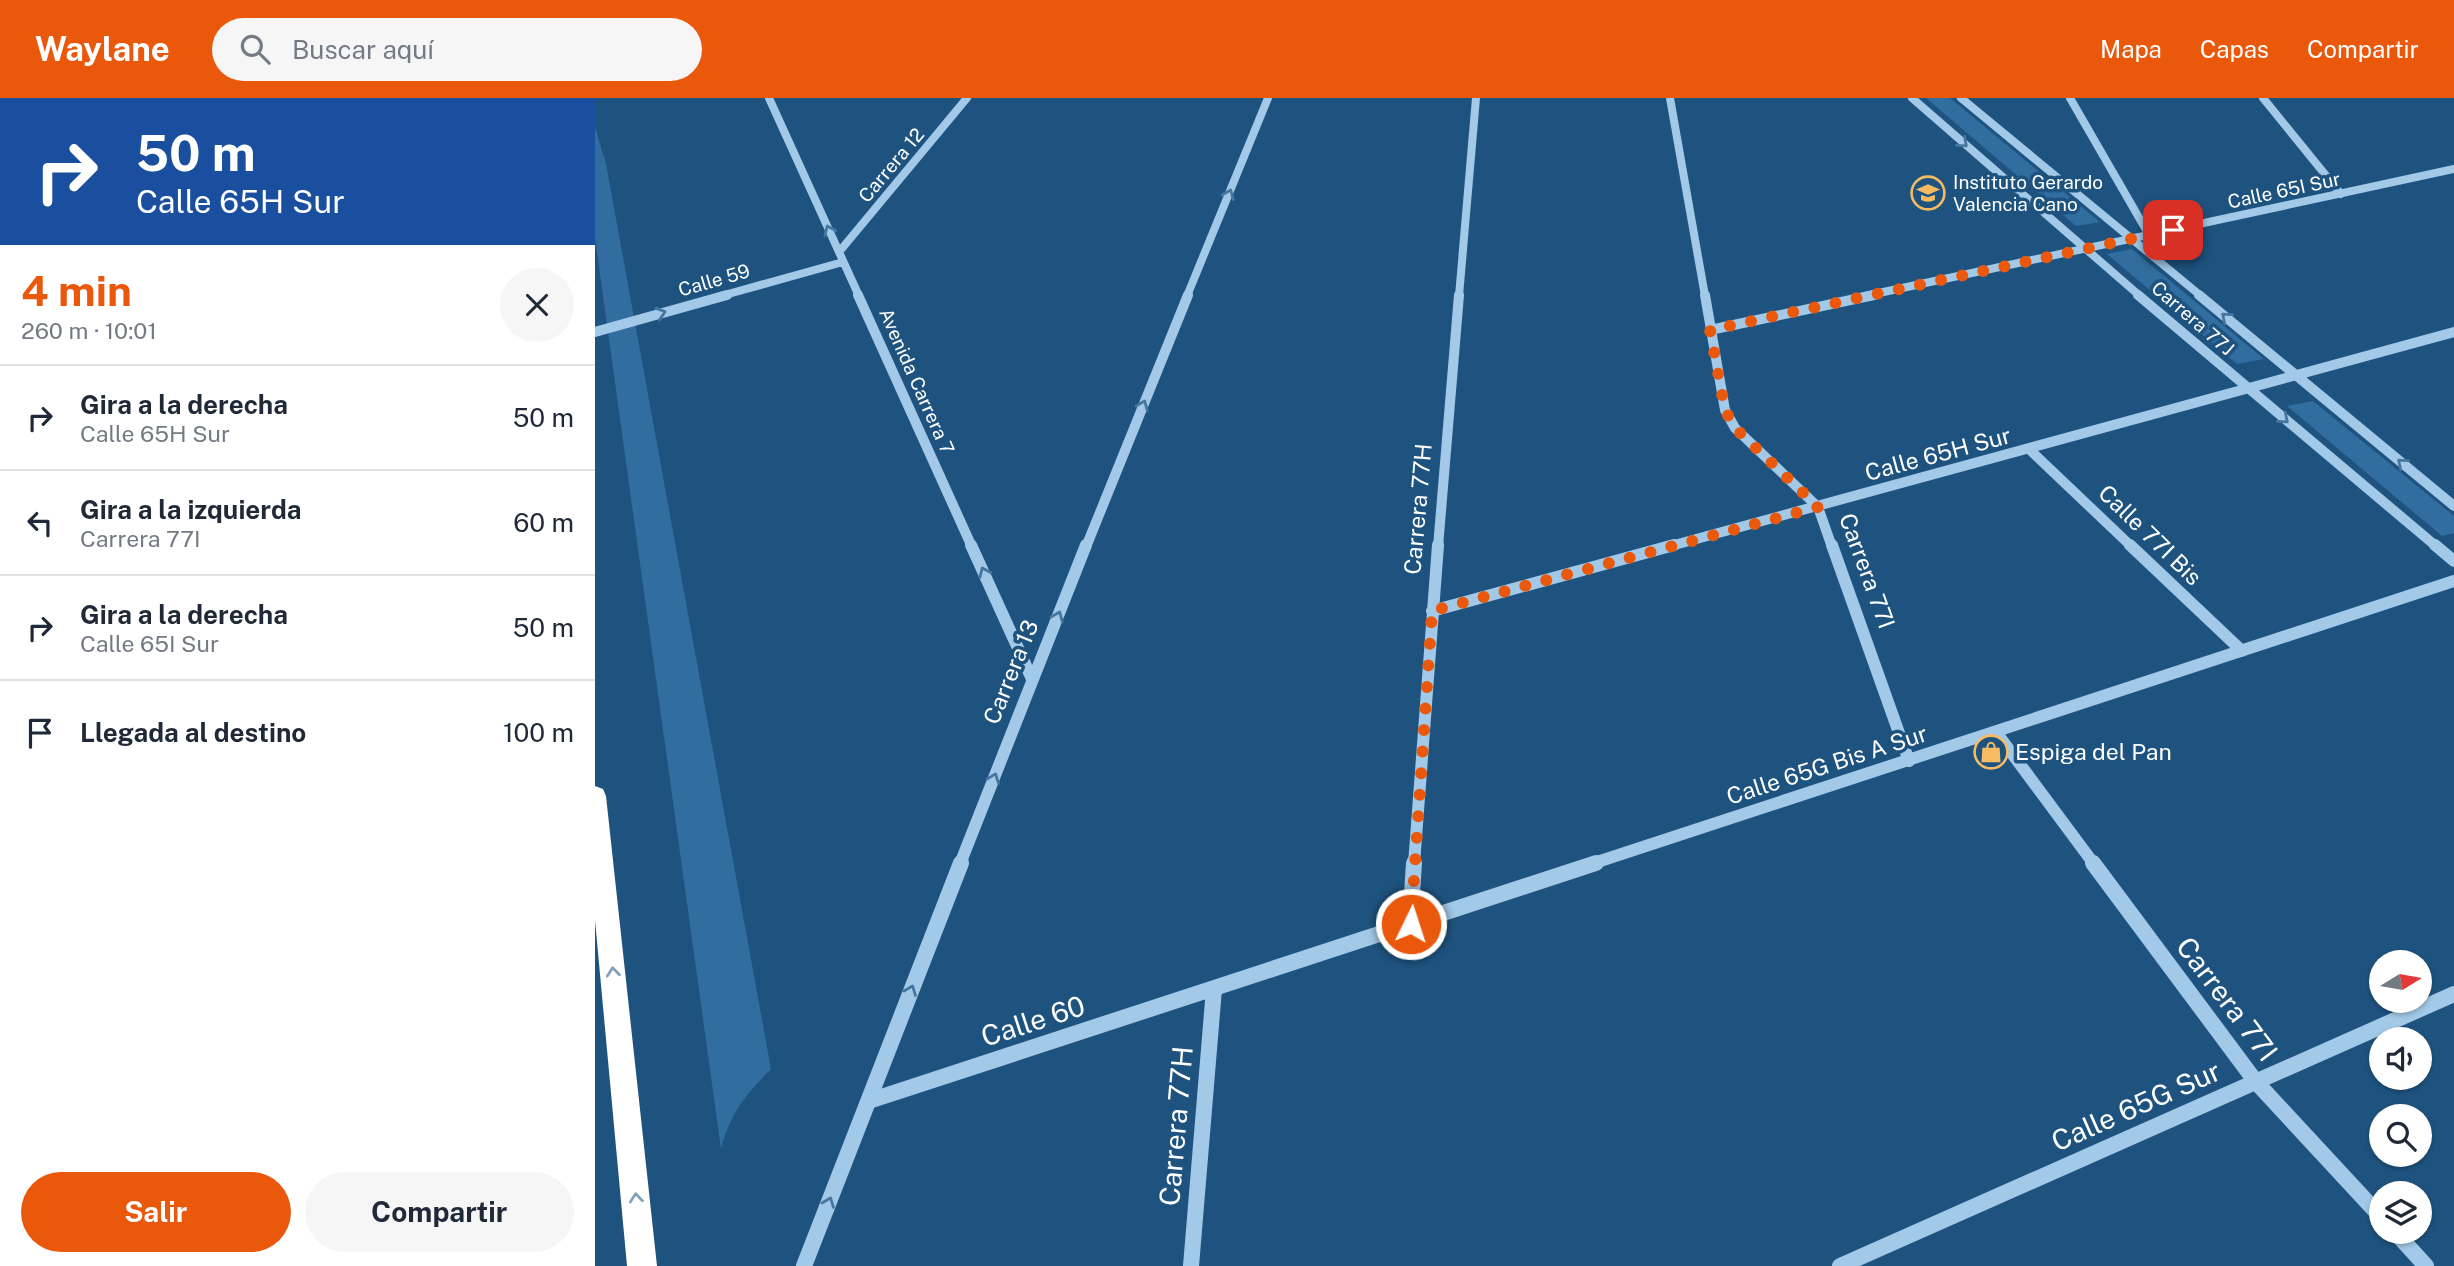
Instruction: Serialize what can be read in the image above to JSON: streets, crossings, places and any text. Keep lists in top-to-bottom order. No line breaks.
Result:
{"streets":{"street":["Carrera 12","Calle 65I Sur","Calle 59","Carrera 77J","Avenida Carrera 7","Calle 65H Sur","Carrera 77H","Calle 77I Bis","Carrera 77I","Carrera 13","Calle 65G Bis A Sur","Calle 60","Calle 65G Sur"]},"crossings":[["Carrera 12","Calle 59"],["Carrera 12","Avenida Carrera 7"],["Calle 65I Sur","Carrera 77J"],["Calle 65I Sur","Carrera 77I"],["Calle 59","Avenida Carrera 7"],["Carrera 77J","Calle 65H Sur"],["Avenida Carrera 7","Carrera 13"],["Calle 65H Sur","Carrera 77H"],["Calle 65H Sur","Calle 77I Bis"],["Calle 65H Sur","Carrera 77I"],["Carrera 77H","Calle 65G Bis A Sur"],["Carrera 77H","Calle 60"],["Calle 77I Bis","Calle 65G Bis A Sur"],["Carrera 77I","Calle 65G Bis A Sur"],["Carrera 77I","Calle 65G Sur"],["Carrera 13","Calle 60"],["Calle 65G Bis A Sur","Calle 60"]],"one_way":["Calle 59","Avenida Carrera 7","Carrera 13"],"places":{"school or university":["Instituto Gerardo Valencia Cano"],"shop":["Espiga del Pan"]},"north":"right","page":{"header":"Waylane","search":"Buscar aquí","nav":["Mapa","Capas","Compartir"],"turn":["50 m","Calle 65H Sur"],"heading":["4 min","260 m · 10:01"],"list":[{"name":"Gira a la derecha","note":"Calle 65H Sur","value":"50 m"},{"name":"Gira a la izquierda","note":"Carrera 77I","value":"60 m"},{"name":"Gira a la derecha","note":"Calle 65I Sur","value":"50 m"},{"name":"Llegada al destino","value":"100 m"}],"buttons":["Salir","Compartir"]}}
